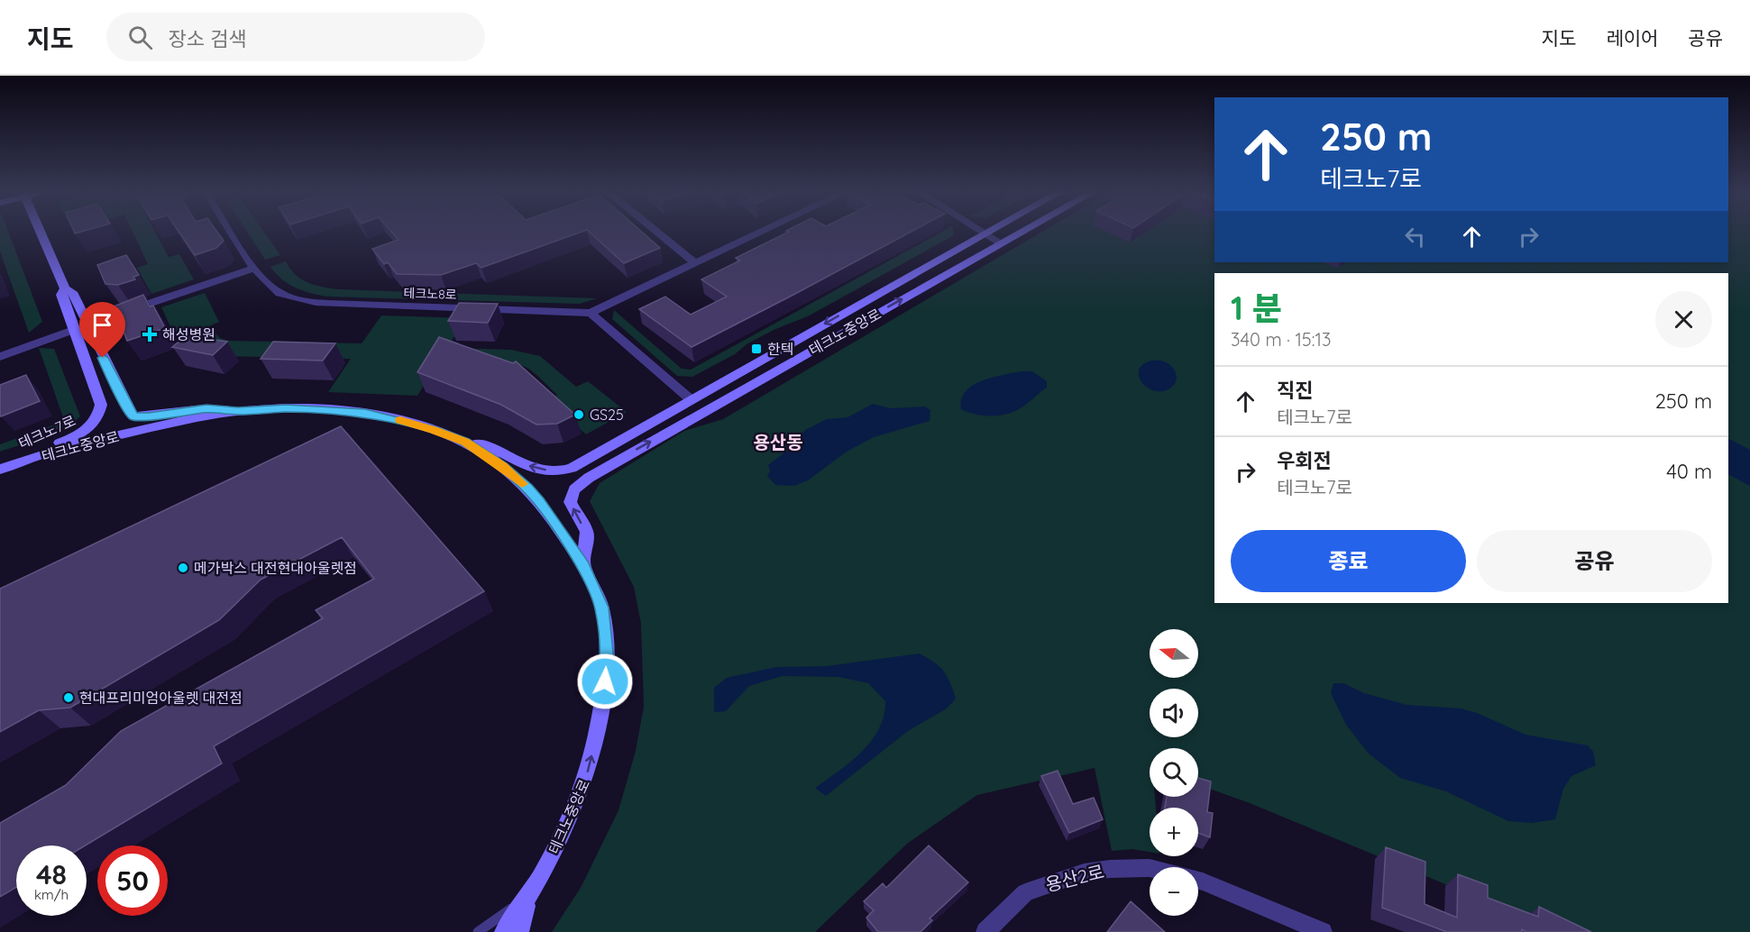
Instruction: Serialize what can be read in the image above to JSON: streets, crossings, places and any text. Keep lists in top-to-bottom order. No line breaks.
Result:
{"streets":{"main road":["테크노중앙로","테크노7로"],"street":["테크노8로","용산2로"]},"crossings":[["테크노중앙로","테크노7로"]],"districts":["용산동"],"places":{"health":["해성병원"],"transit":["한텍"],"other":["GS25","메가박스 대전현대아울렛점","현대프리미엄아울렛 대전점"]},"north":"left","page":{"header":"지도","search":"장소 검색","nav":["지도","레이어","공유"],"turn":["250 m","테크노7로"],"heading":["1 분","340 m · 15:13"],"list":[{"name":"직진","note":"테크노7로","value":"250 m"},{"name":"우회전","note":"테크노7로","value":"40 m"}],"buttons":["종료","공유"],"map_buttons":["+","−"],"speed":"48 km/h","limit":"50"}}
